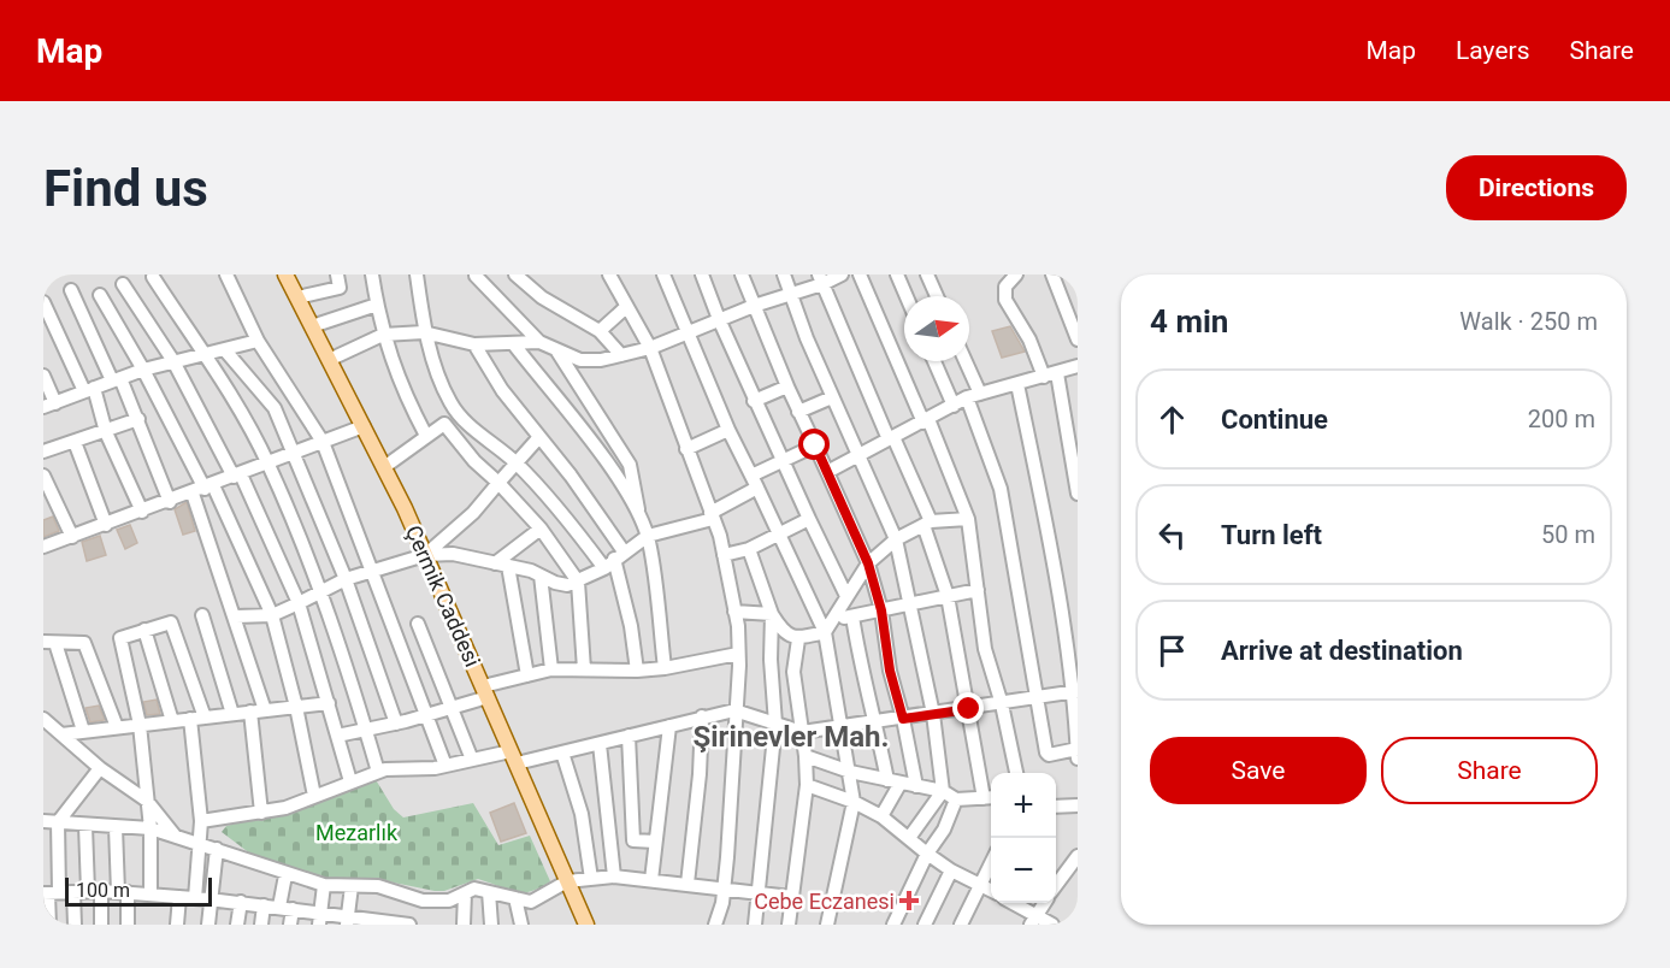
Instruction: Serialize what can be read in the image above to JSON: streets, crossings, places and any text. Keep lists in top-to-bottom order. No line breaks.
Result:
{"streets":{"main road":["Çermik Caddesi"]},"districts":["Şirinevler Mah."],"parks":["Mezarlık"],"places":{"health":["Cebe Eczanesi"]},"scale_bar":"100 m","north":"right","page":{"header":"Map","nav":["Map","Layers","Share"],"buttons":["Directions",["Save","Share"]],"title":"Find us","heading":["4 min","Walk · 250 m"],"list":[["Continue","200 m"],["Turn left","50 m"],"Arrive at destination"],"map_buttons":["+","−"],"scale":"100 m"}}
